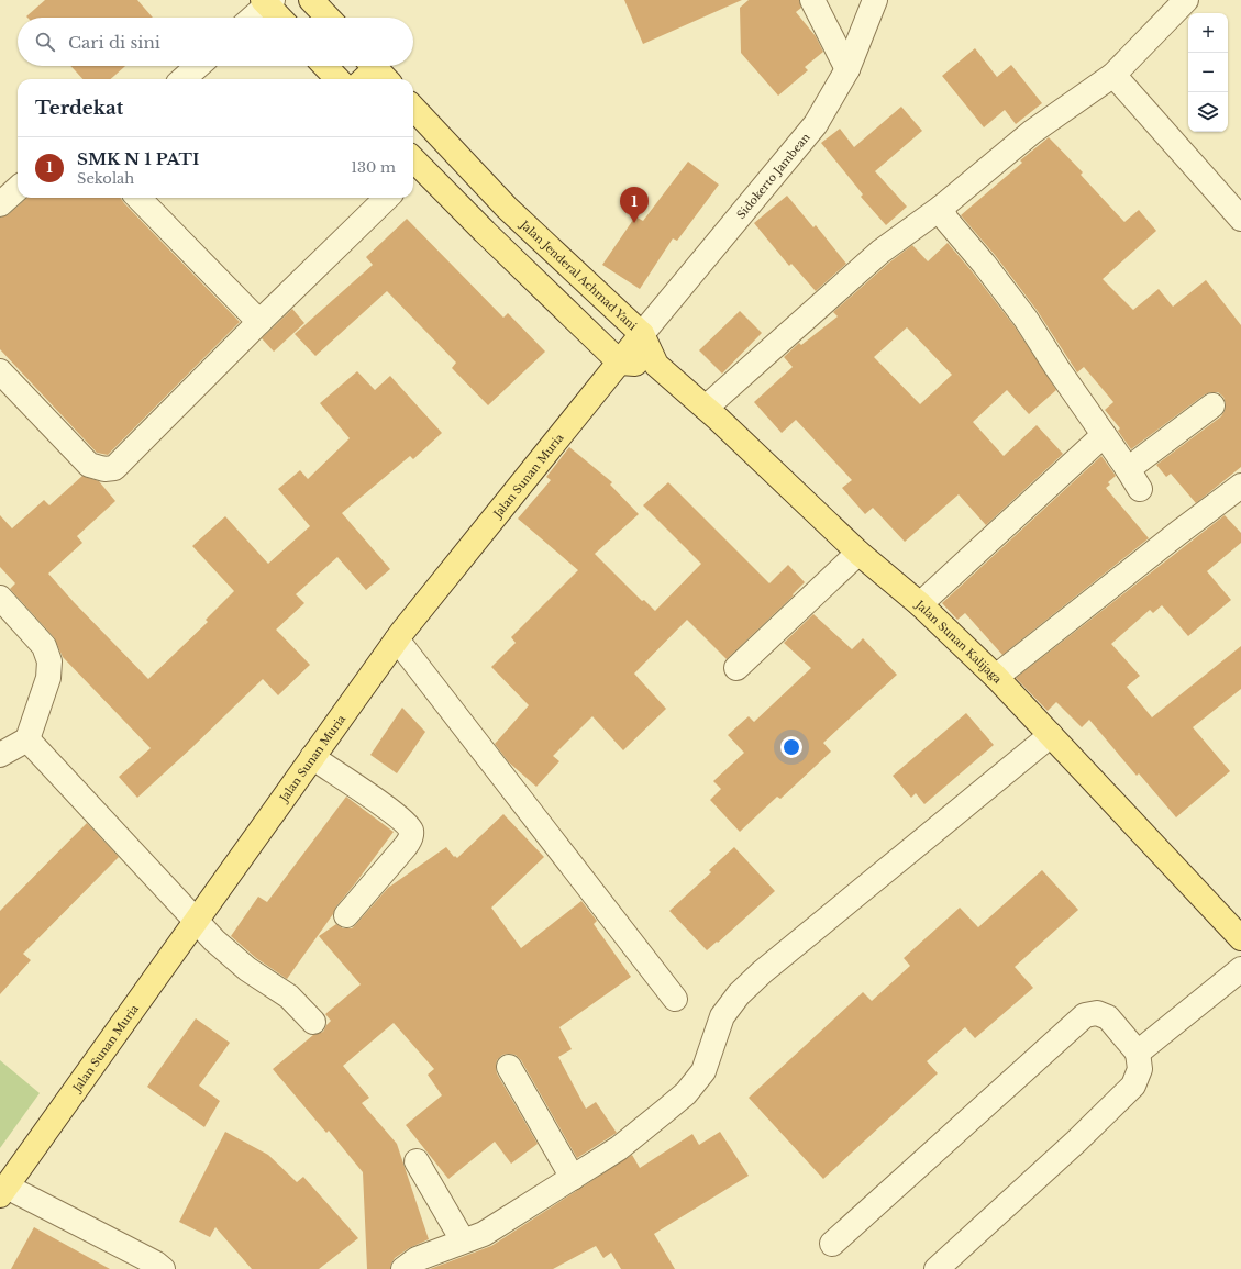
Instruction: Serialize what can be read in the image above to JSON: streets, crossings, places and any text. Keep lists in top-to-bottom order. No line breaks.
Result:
{"streets":{"main road":["Jalan Jenderal Achmad Yani","Jalan Sunan Muria","Jalan Sunan Kalijaga"],"street":["Sidokerto Jambean"]},"crossings":[["Sidokerto Jambean","Jalan Jenderal Achmad Yani"],["Sidokerto Jambean","Jalan Sunan Muria"],["Jalan Jenderal Achmad Yani","Jalan Sunan Muria"],["Jalan Jenderal Achmad Yani","Jalan Sunan Kalijaga"]],"page":{"map_buttons":["+","−"],"search":"Cari di sini","heading":"Terdekat","list":[{"mark":"1","name":"SMK N 1 PATI","note":"Sekolah","value":"130 m"}],"pins":"1"}}
